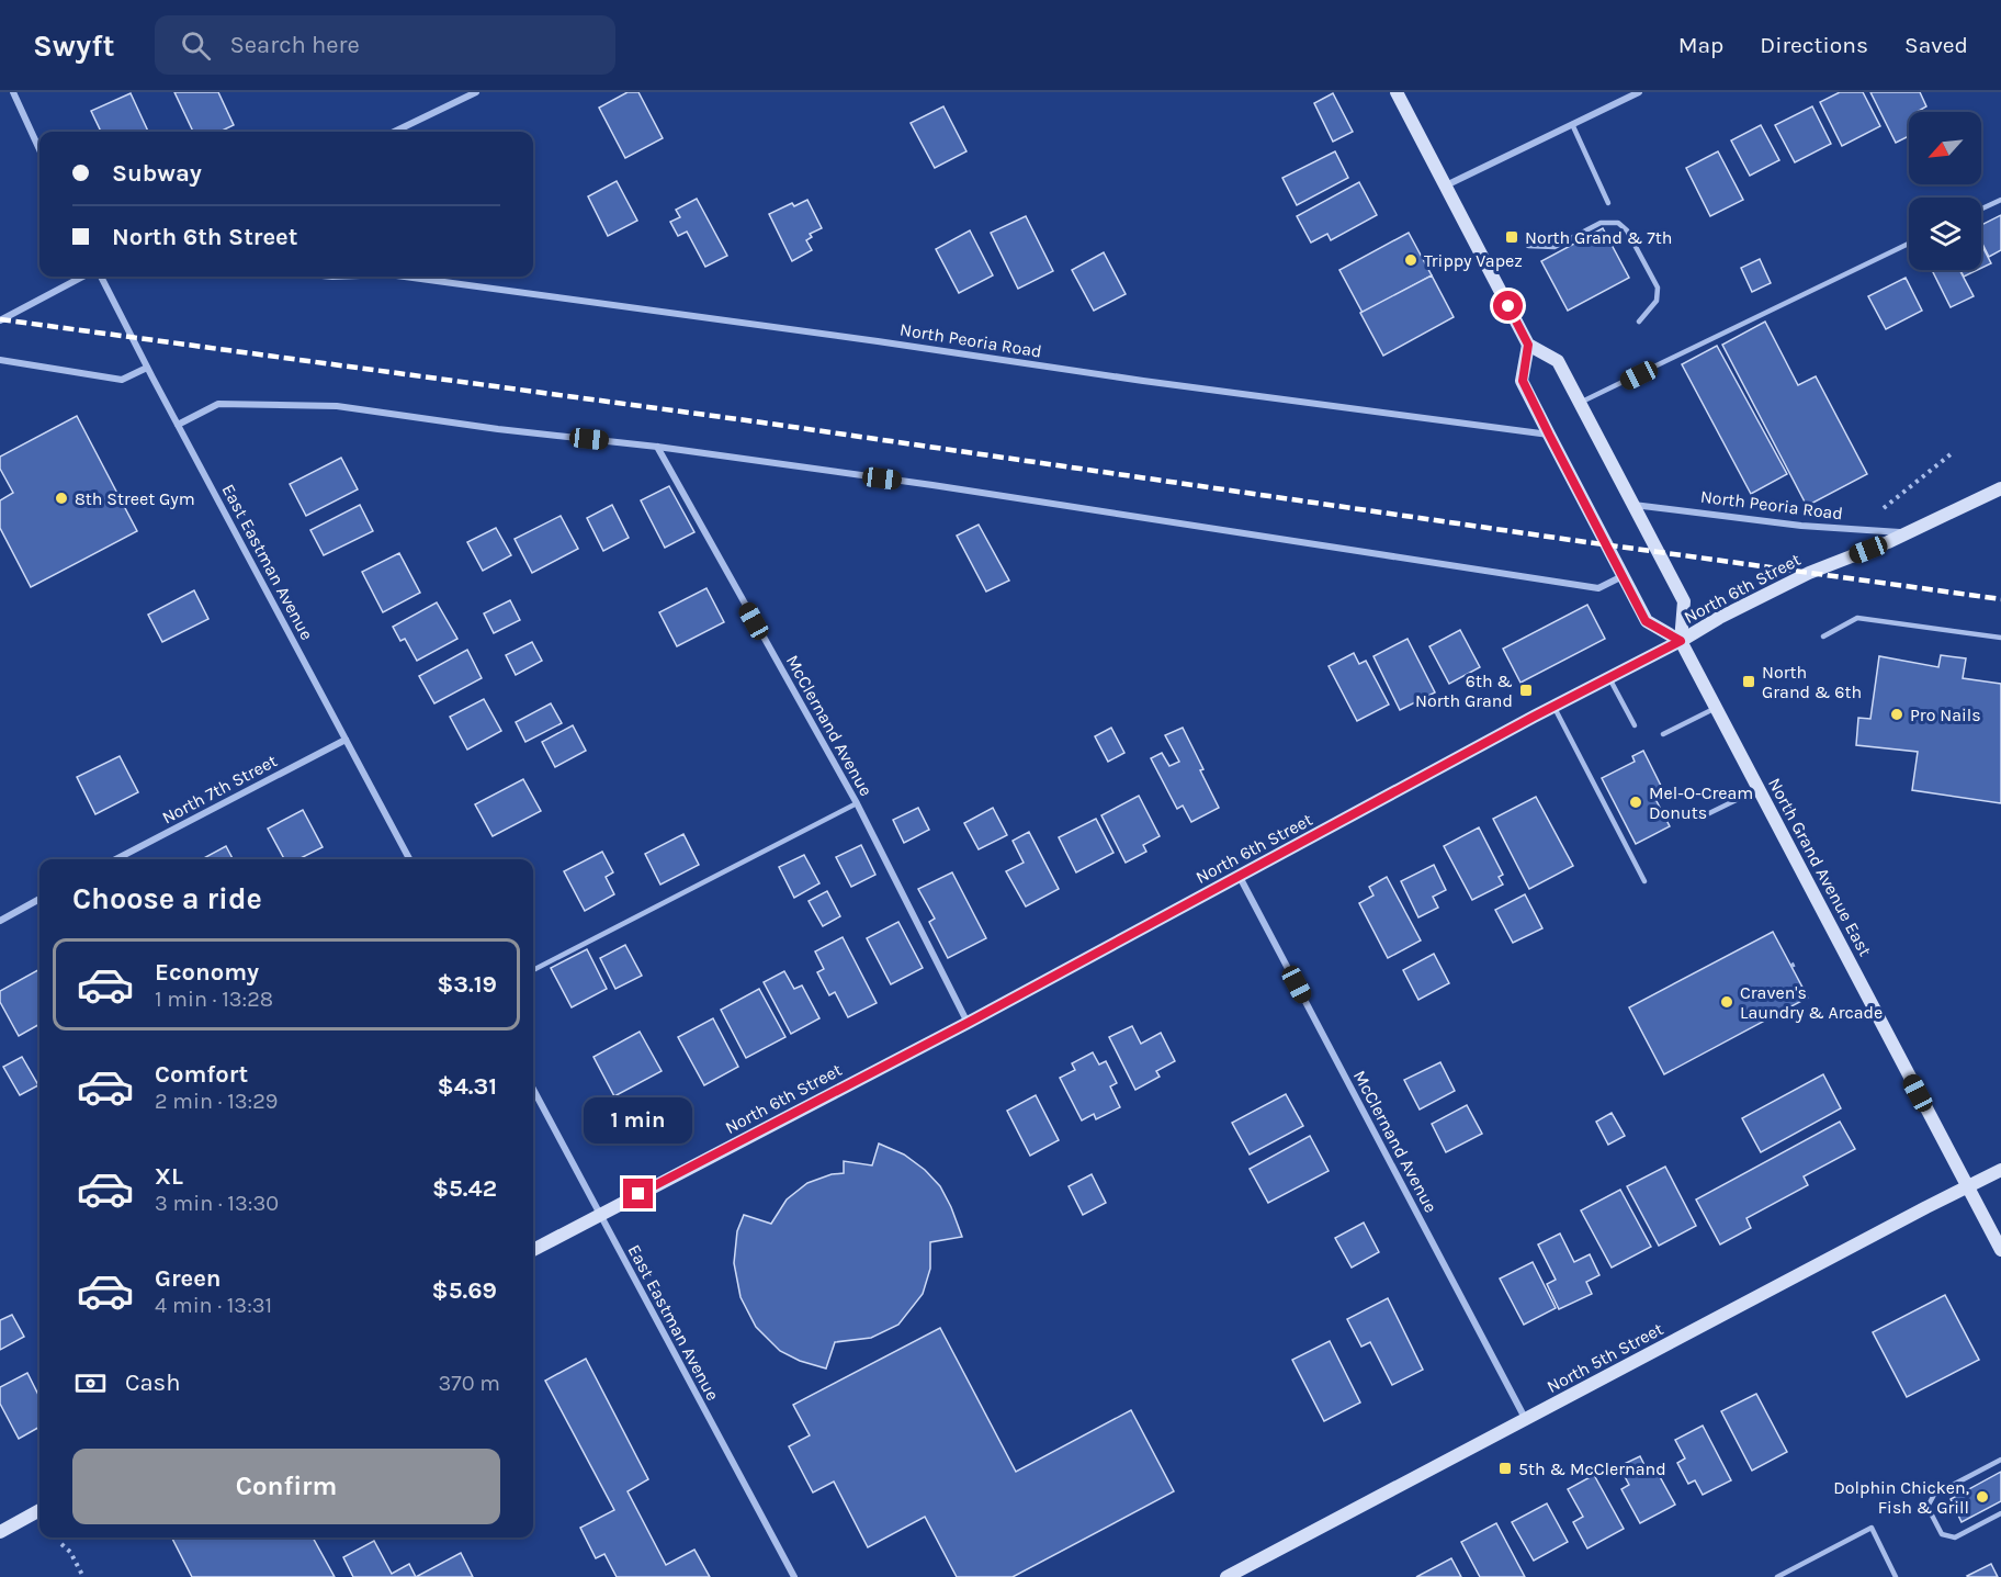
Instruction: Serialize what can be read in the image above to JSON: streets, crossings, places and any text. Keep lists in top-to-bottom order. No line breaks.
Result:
{"streets":{"main road":["North 6th Street","North Grand Avenue East","North 5th Street"],"street":["North Peoria Road","East Eastman Avenue","McClernand Avenue","North 7th Street"]},"crossings":[["North Peoria Road","North 6th Street"],["East Eastman Avenue","North 6th Street"],["East Eastman Avenue","North 7th Street"],["North 6th Street","McClernand Avenue"],["North 6th Street","North Grand Avenue East"],["McClernand Avenue","North 5th Street"],["North Grand Avenue East","North 5th Street"]],"places":{"transit":["North Grand & 7th","North Grand & 6th","6th & North Grand","5th & McClernand"],"other":["Trippy Vapez","8th Street Gym","Pro Nails","Mel-O-Cream Donuts","Craven's Laundry & Arcade","Dolphin Chicken, Fish & Grill"]},"north":"bottom left","page":{"header":"Swyft","search":"Search here","nav":["Map","Directions","Saved"],"banner":["Subway","North 6th Street"],"heading":"Choose a ride","list":[{"name":"Economy","note":"1 min · 13:28","value":"$3.19"},{"name":"Comfort","note":"2 min · 13:29","value":"$4.31"},{"name":"XL","note":"3 min · 13:30","value":"$5.42"},{"name":"Green","note":"4 min · 13:31","value":"$5.69"}],"bubble":"1 min","pay":["Cash","370 m"],"buttons":"Confirm"}}
